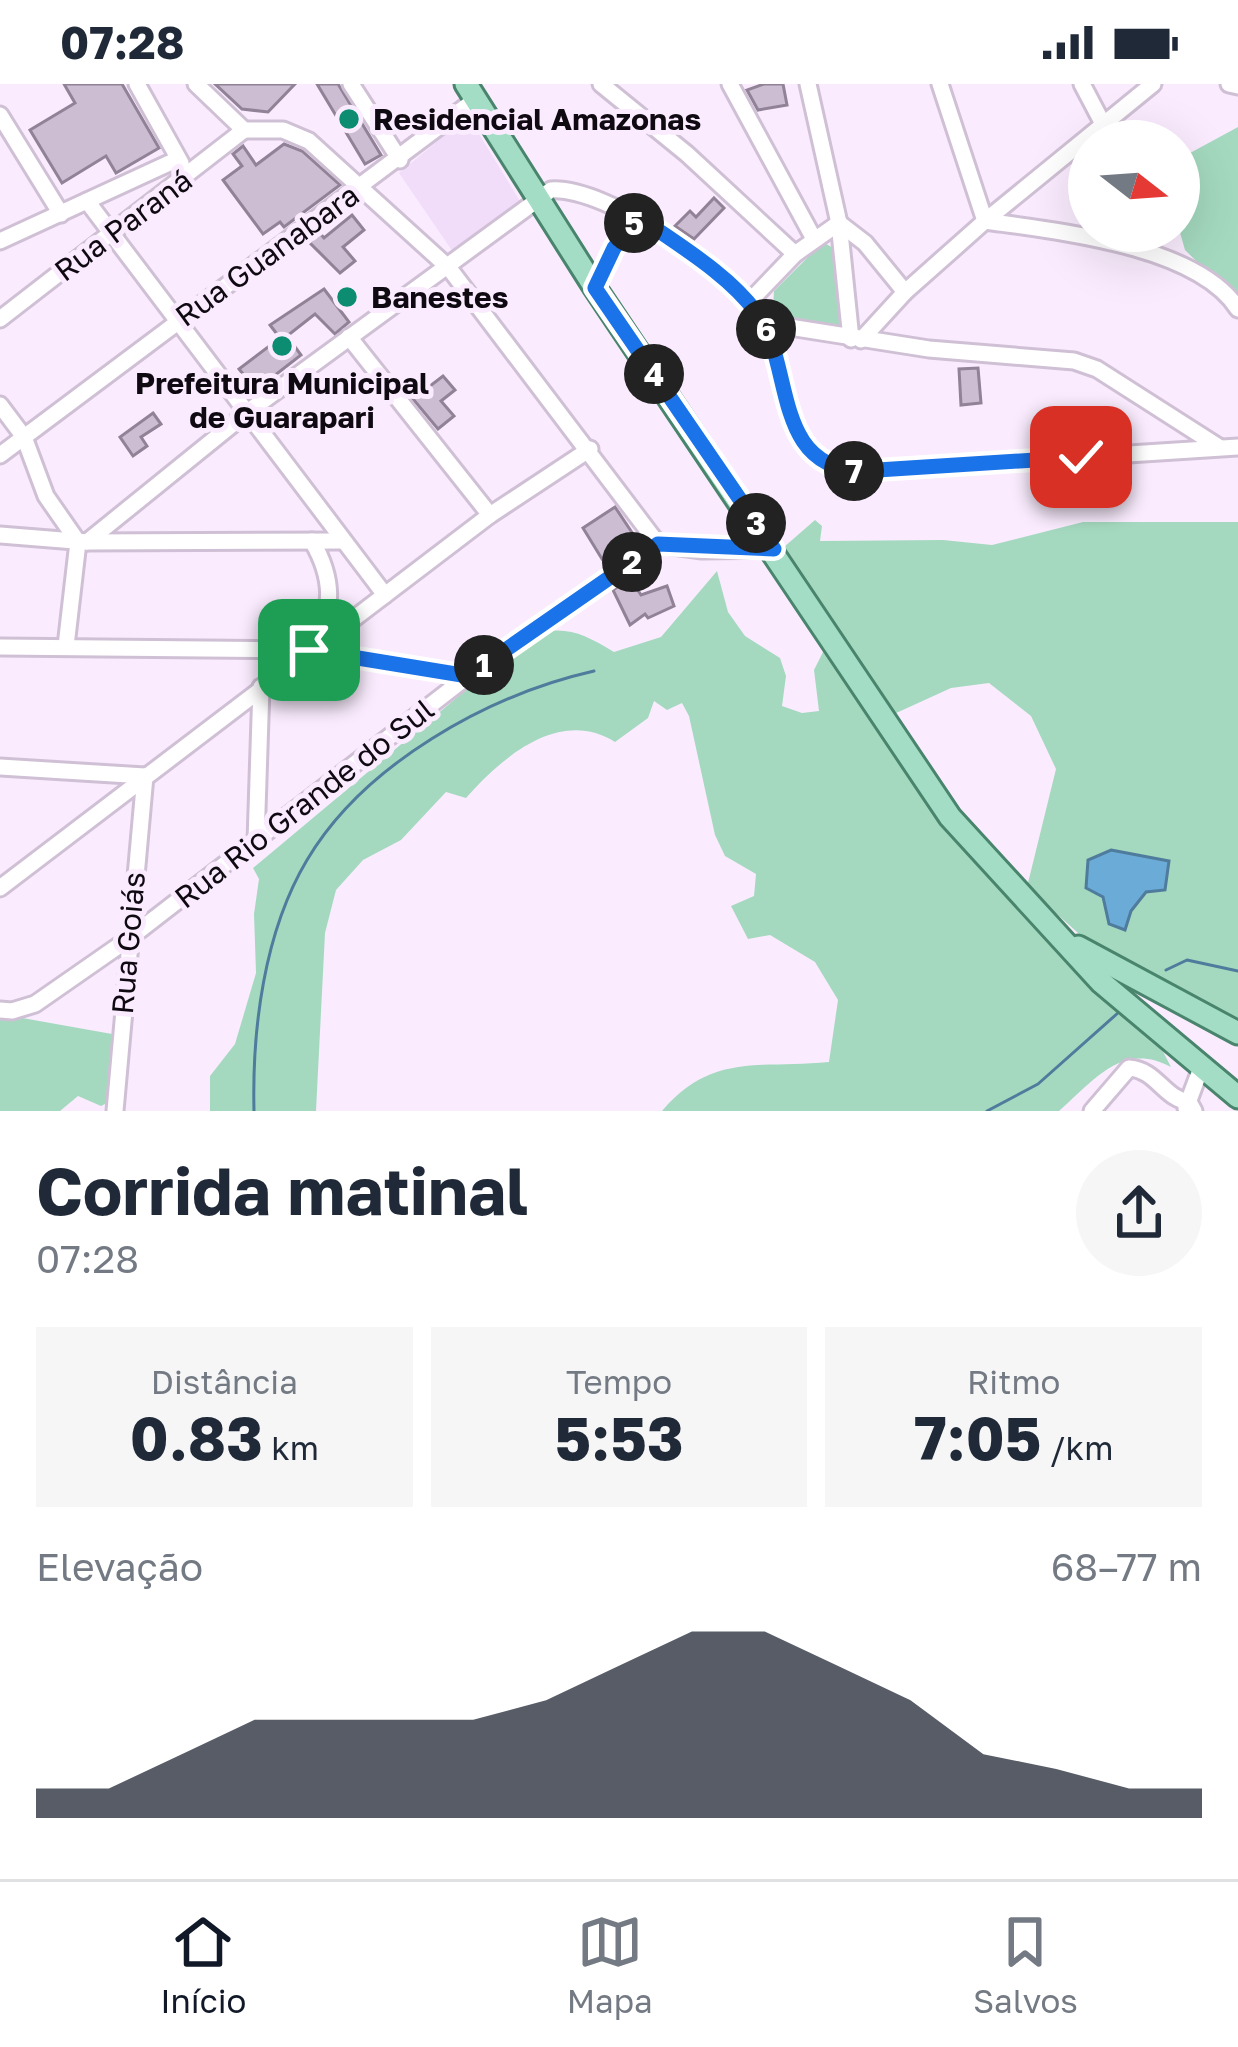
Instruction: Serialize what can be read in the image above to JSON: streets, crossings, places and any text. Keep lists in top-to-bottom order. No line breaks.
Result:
{"streets":{"street":["Rua Paraná","Rua Guanabara","Rua Rio Grande do Sul","Rua Goiás"]},"crossings":[["Rua Rio Grande do Sul","Rua Goiás"]],"places":["Residencial Amazonas","Banestes","Prefeitura Municipal de Guarapari"],"north":"right","page":{"status":"07:28","pins":["5","6","4","7","3","2","1"],"heading":["Corrida matinal","07:28"],"stats":[["Distância","0.83 km"],["Tempo","5:53"],["Ritmo","7:05 /km"]],"chart":["Elevação","68–77 m"],"tabs":["Início","Mapa","Salvos"]}}
